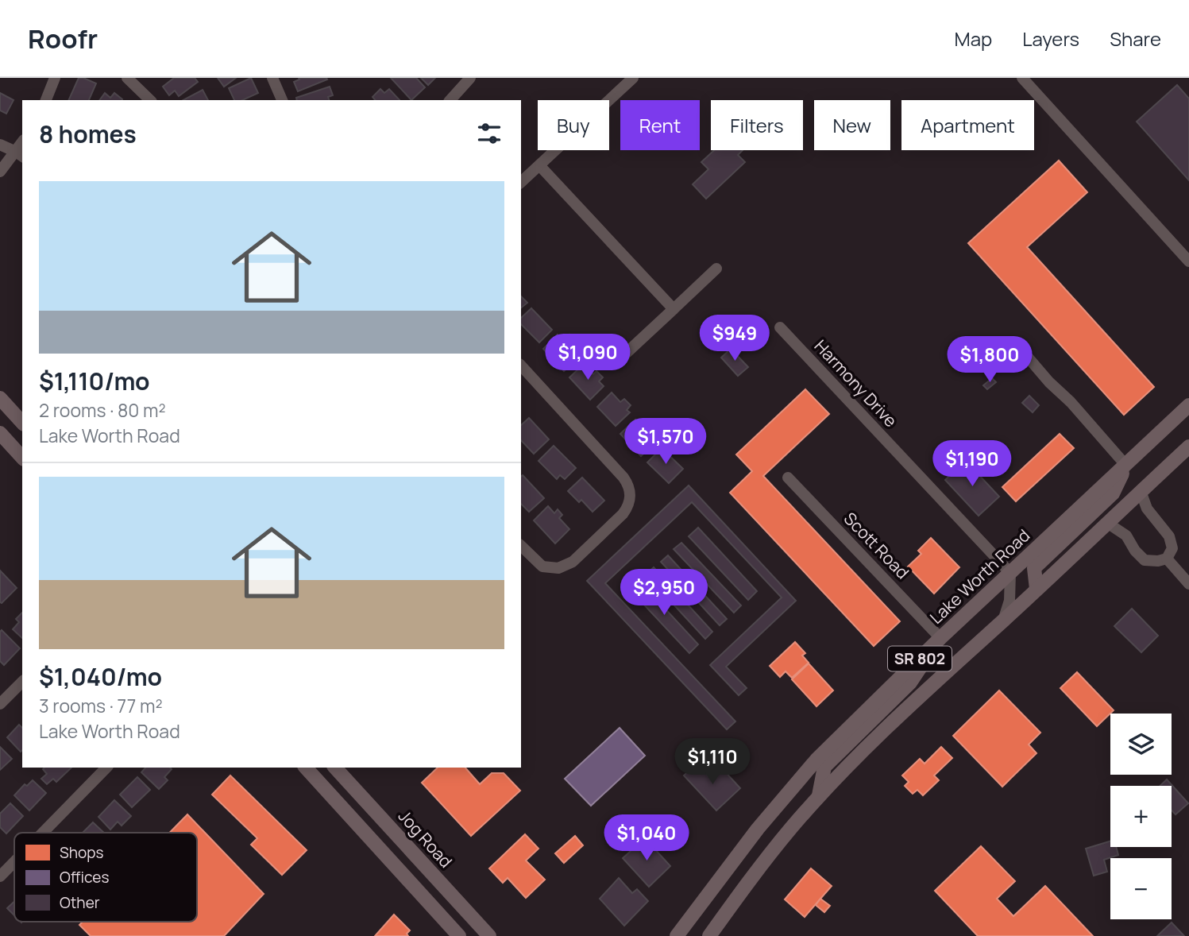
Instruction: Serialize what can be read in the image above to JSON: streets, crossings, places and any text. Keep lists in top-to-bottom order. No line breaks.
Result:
{"streets":{"main road":["Lake Worth Road","SR 802","Jog Road"],"street":["Harmony Drive","Scott Road"]},"crossings":[["Harmony Drive","Lake Worth Road"],["Scott Road","Lake Worth Road"]],"legend":["Shops","Offices","Other"],"page":{"header":"Roofr","nav":["Map","Layers","Share"],"chip":["Buy","Rent","Filters","New","Apartment"],"heading":"8 homes","list":[{"name":"$1,110/mo","note":"2 rooms · 80 m² · Lake Worth Road"},{"name":"$1,040/mo","note":"3 rooms · 77 m² · Lake Worth Road"}],"price":["$949","$1,090","$1,800","$1,570","$1,190","$2,950","$1,110","$1,040"],"map_buttons":["+","−"]}}
